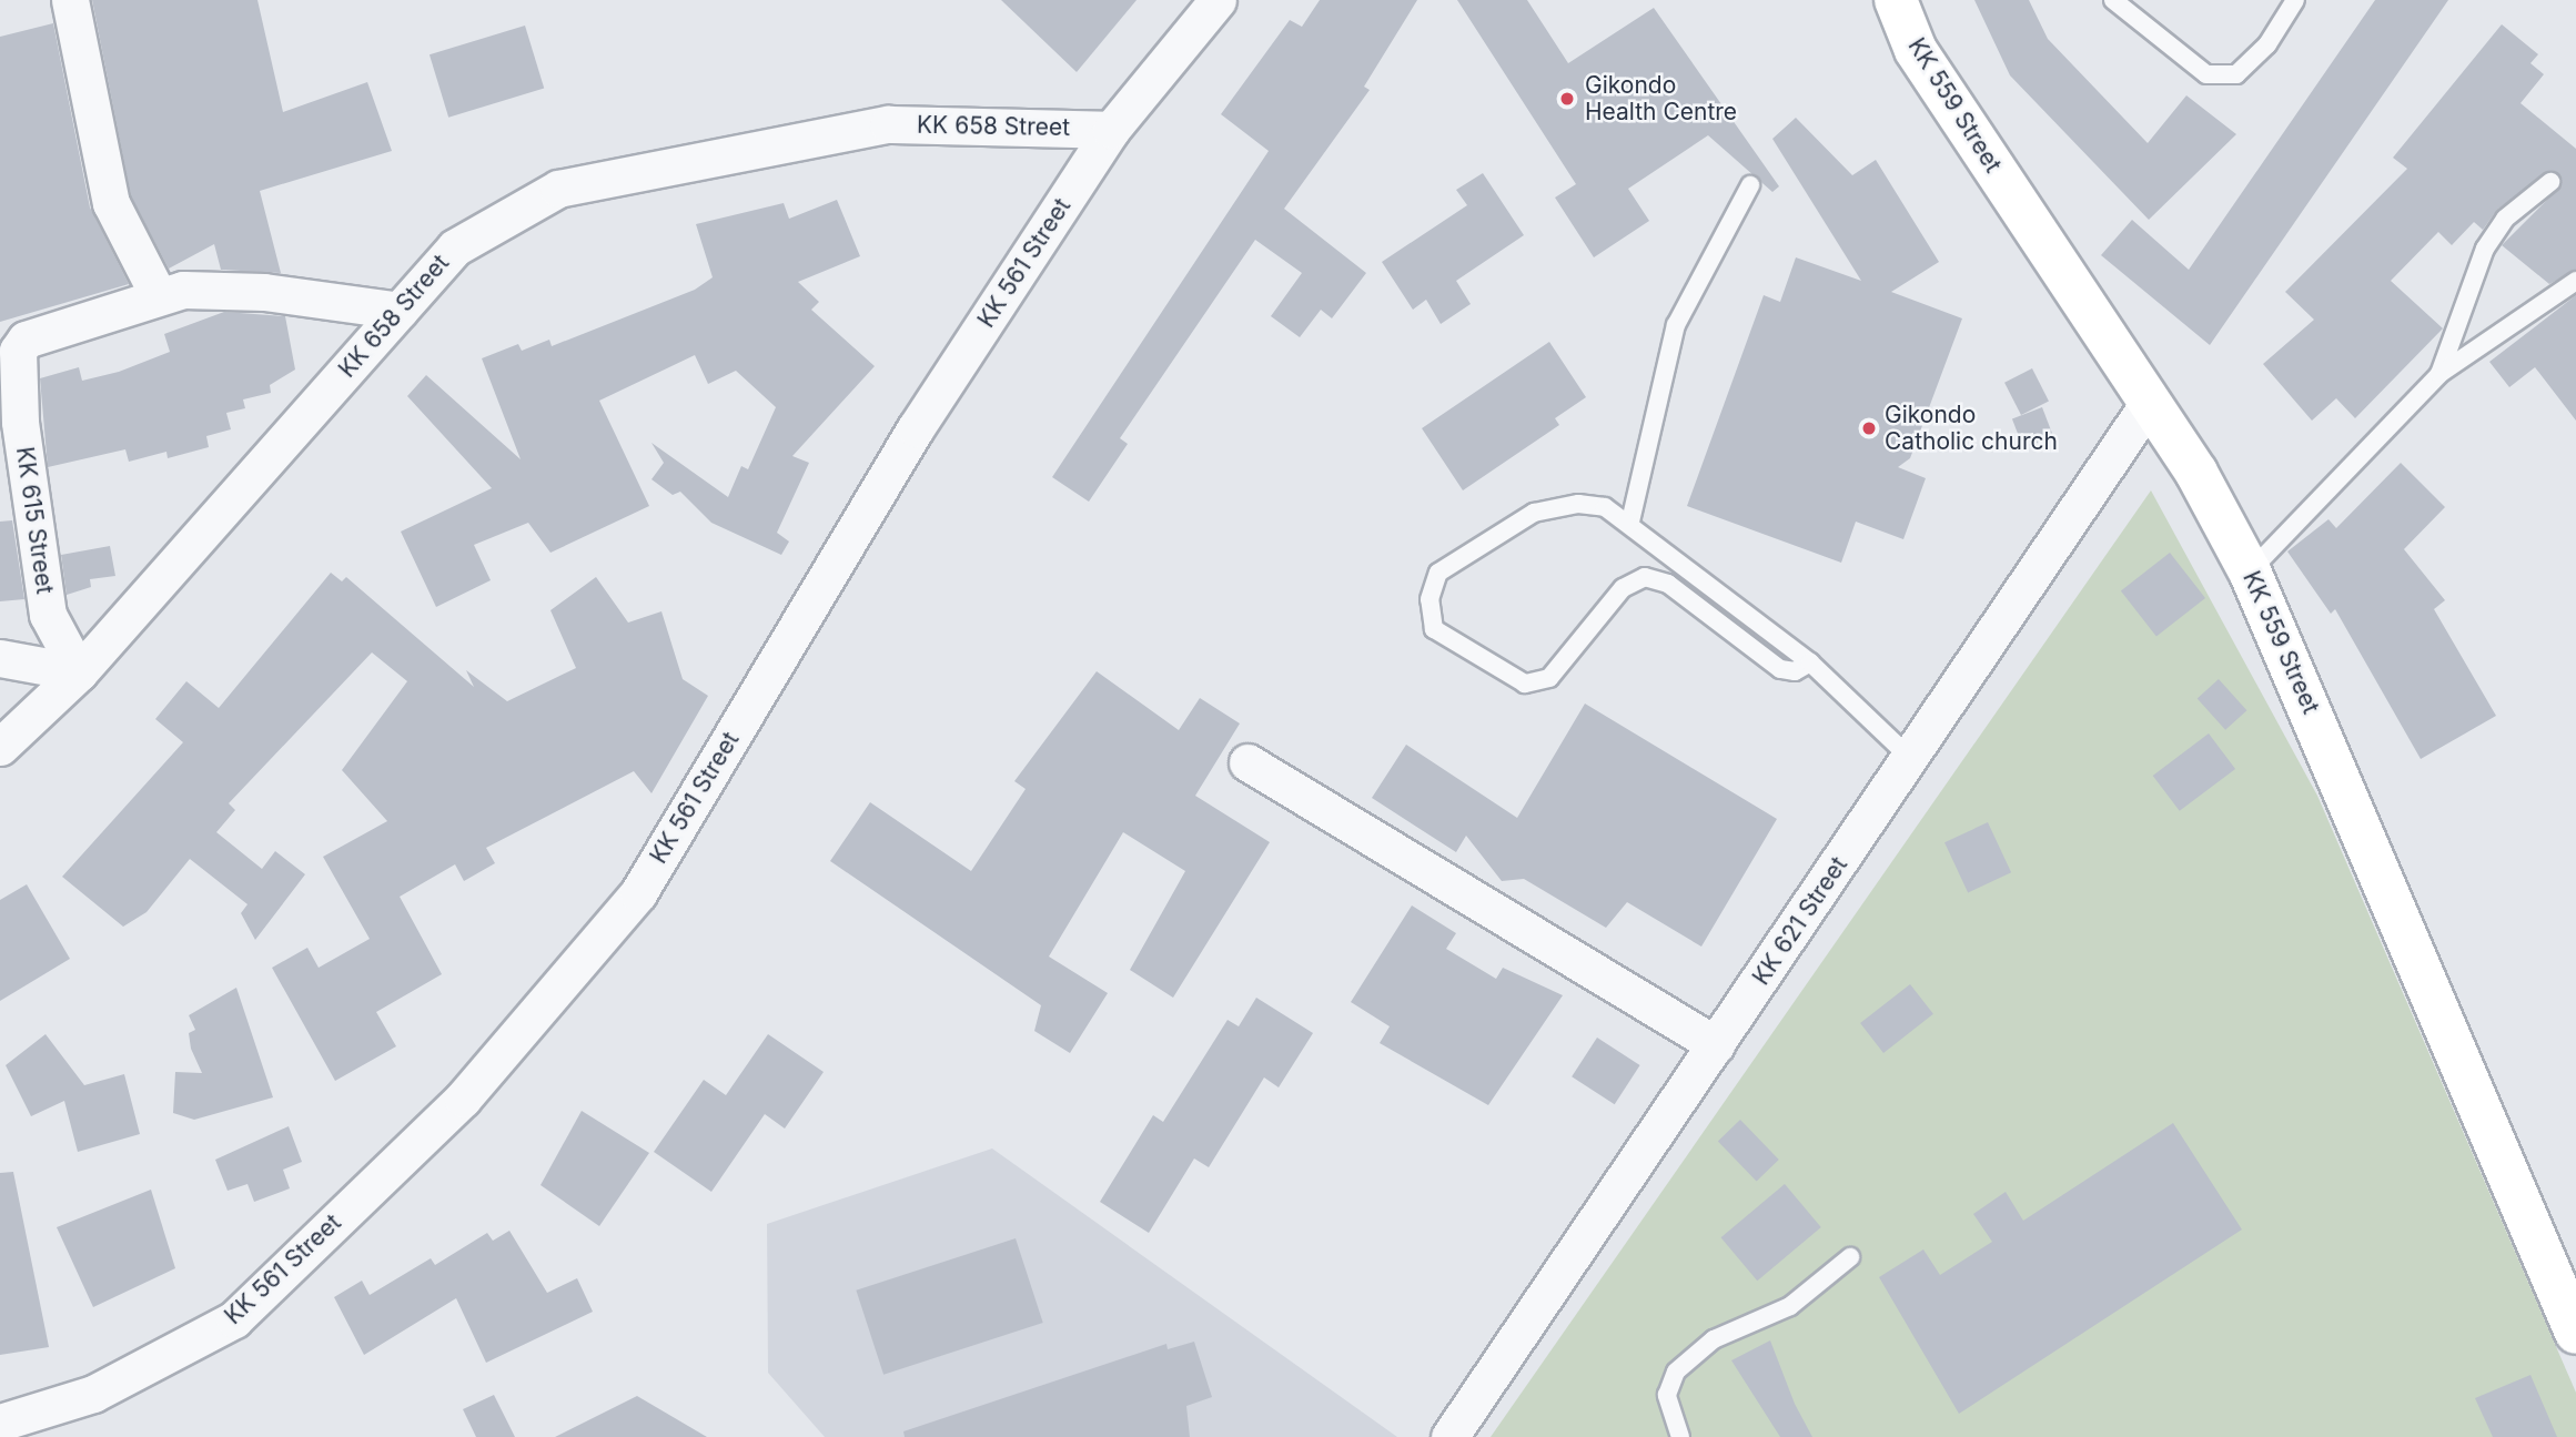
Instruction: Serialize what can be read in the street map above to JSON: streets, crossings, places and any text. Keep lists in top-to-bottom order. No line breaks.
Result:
{"streets":{"main road":["KK 559 Street"],"street":["KK 658 Street","KK 561 Street","KK 615 Street","KK 621 Street"]},"crossings":[["KK 559 Street","KK 621 Street"],["KK 658 Street","KK 561 Street"],["KK 658 Street","KK 615 Street"]],"places":["Gikondo Health Centre","Gikondo Catholic church"]}
